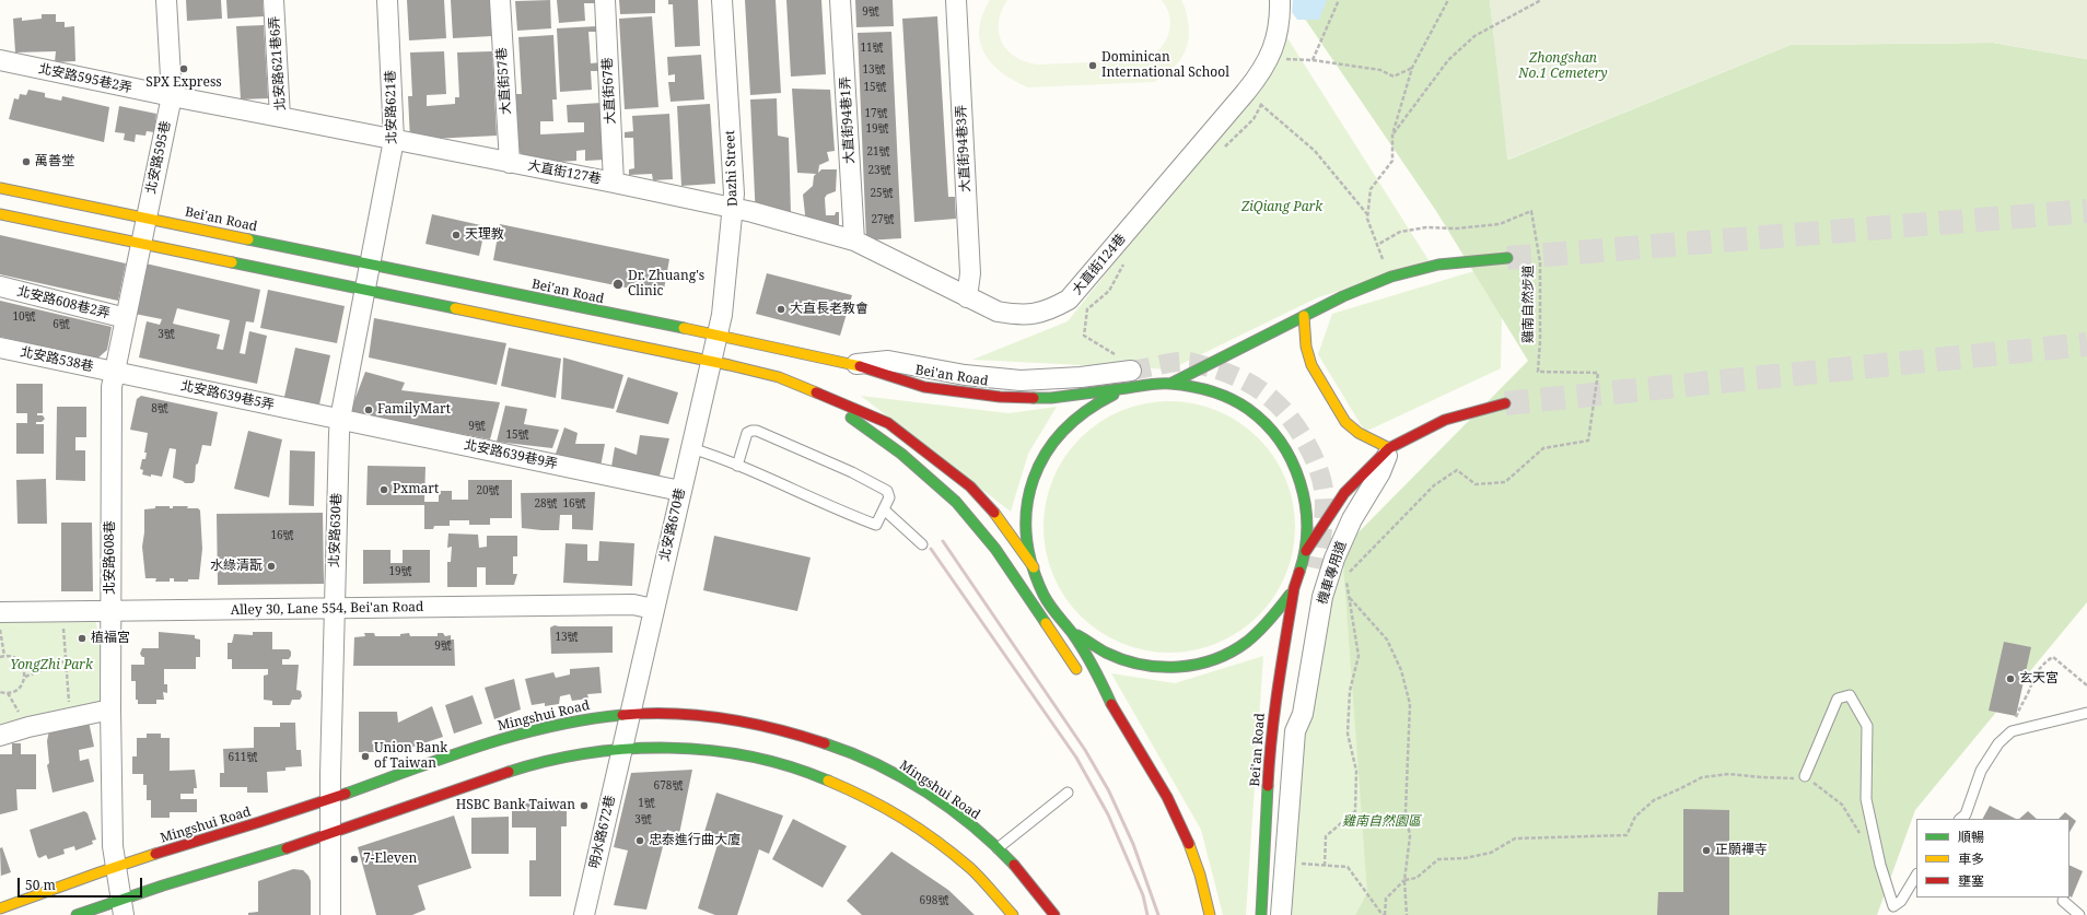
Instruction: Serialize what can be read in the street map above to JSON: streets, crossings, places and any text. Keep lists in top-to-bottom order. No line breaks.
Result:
{"streets":{"main road":["Bei'an Road","Mingshui Road"],"street":["北安路621巷6弄","北安路595巷2弄","大直街57巷","大直街67巷","北安路621巷","大直街94巷1弄","大直街94巷3弄","北安路595巷","Dazhi Street","大直街127巷","大直街124巷","北安路608巷2弄","北安路538巷","北安路639巷5弄","北安路639巷9弄","北安路670巷","北安路630巷","北安路608巷","機車專用道","Alley 30, Lane 554, Bei'an Road","明水路672巷"],"path":["雞南自然步道"]},"crossings":[["北安路621巷6弄","北安路621巷"],["北安路621巷6弄","大直街127巷"],["北安路595巷2弄","北安路595巷"],["大直街57巷","大直街127巷"],["大直街67巷","大直街127巷"],["北安路621巷","大直街127巷"],["北安路621巷","Bei'an Road"],["北安路621巷","北安路630巷"],["大直街94巷1弄","大直街124巷"],["大直街94巷3弄","大直街124巷"],["北安路595巷","Bei'an Road"],["北安路595巷","北安路608巷"],["Dazhi Street","大直街127巷"],["Dazhi Street","Bei'an Road"],["Dazhi Street","大直街124巷"],["Dazhi Street","北安路670巷"],["大直街127巷","大直街124巷"],["Bei'an Road","北安路670巷"],["Bei'an Road","北安路630巷"],["Bei'an Road","北安路608巷"],["北安路608巷2弄","北安路608巷"],["北安路538巷","北安路639巷5弄"],["北安路538巷","北安路608巷"],["北安路639巷5弄","北安路639巷9弄"],["北安路639巷5弄","北安路630巷"],["北安路639巷5弄","北安路608巷"],["北安路639巷9弄","北安路670巷"],["北安路639巷9弄","北安路630巷"],["北安路670巷","Alley 30, Lane 554, Bei'an Road"],["北安路670巷","Mingshui Road"],["北安路670巷","明水路672巷"],["北安路630巷","Alley 30, Lane 554, Bei'an Road"],["北安路630巷","Mingshui Road"],["北安路608巷","Alley 30, Lane 554, Bei'an Road"],["北安路608巷","Mingshui Road"],["Mingshui Road","明水路672巷"]],"parks":["Zhongshan No.1 Cemetery","ZiQiang Park","YongZhi Park","雞南自然園區"],"places":["Dominican International School","SPX Express","萬善堂","天理教","Dr. Zhuang's Clinic","大直長老教會","FamilyMart","Pxmart","水綠清翫","植福宮","玄天宮","Union Bank of Taiwan","HSBC Bank Taiwan","忠泰進行曲大廈","正願禪寺","7-Eleven"],"house_numbers":["9號","11號","13號","15號","17號","19號","21號","23號","25號","27號","10號","6號","3號","8號","9號","15號","20號","28號","16號","16號","19號","13號","9號","611號","678號","1號","3號","698號"],"legend":["順暢","車多","壅塞"],"scale_bar":"50 m"}
